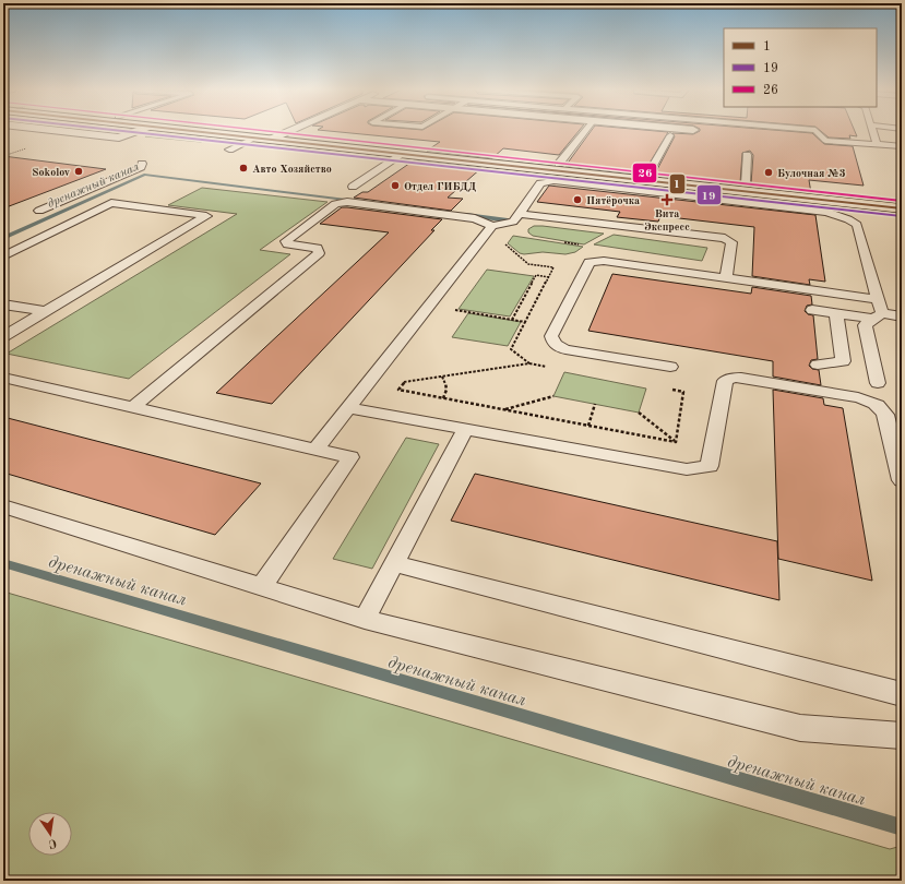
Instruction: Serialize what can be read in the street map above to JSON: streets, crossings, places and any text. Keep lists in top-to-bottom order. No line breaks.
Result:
{"water":["дренажный канал"],"places":{"other":["Авто Хозяйство","Sokolov","Булочная №3","Отдел ГИБДД","Пятёрочка"],"health":["Вита Экспресс"]},"lines":["transit line 1","transit line 19","transit line 26"],"legend":["1","19","26"],"north":"bottom"}
